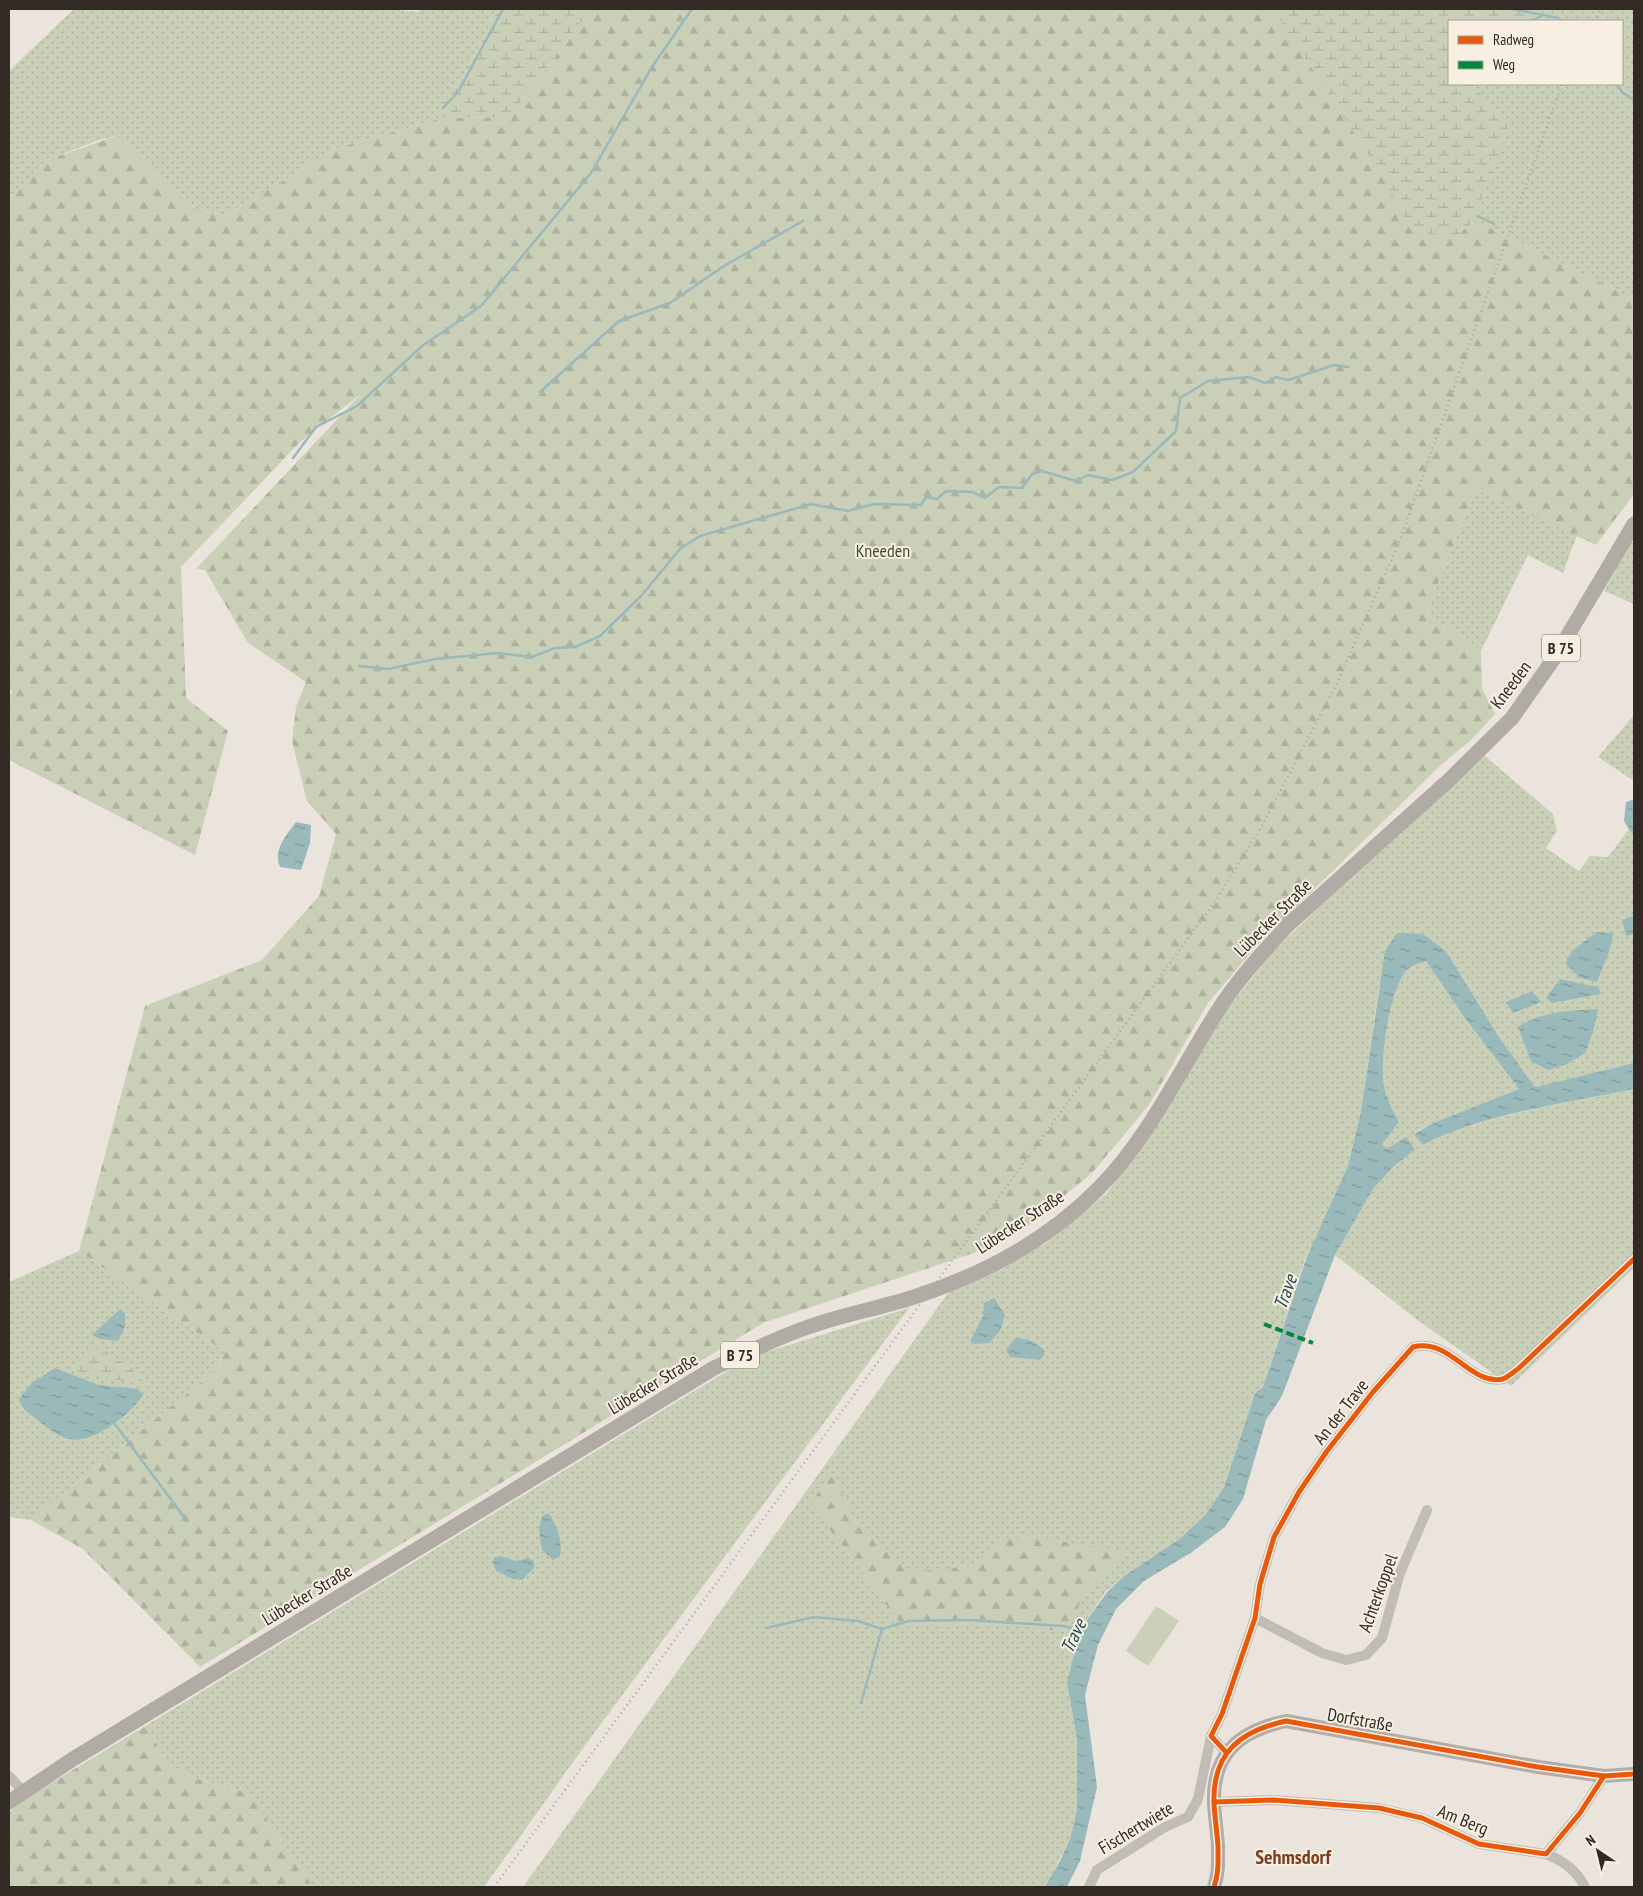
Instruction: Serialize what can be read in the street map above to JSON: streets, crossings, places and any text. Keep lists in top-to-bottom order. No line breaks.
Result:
{"streets":{"main road":["B 75","Kneeden","Lübecker Straße","Dorfstraße"],"street":["An der Trave","Achterkoppel","Am Berg","Fischertwiete"]},"crossings":[["Kneeden","Lübecker Straße"],["An der Trave","Achterkoppel"],["An der Trave","Fischertwiete"],["Dorfstraße","Am Berg"]],"districts":["Sehmsdorf"],"water":["Trave"],"parks":["Kneeden"],"legend":["Radweg","Weg"],"north":"top left"}
